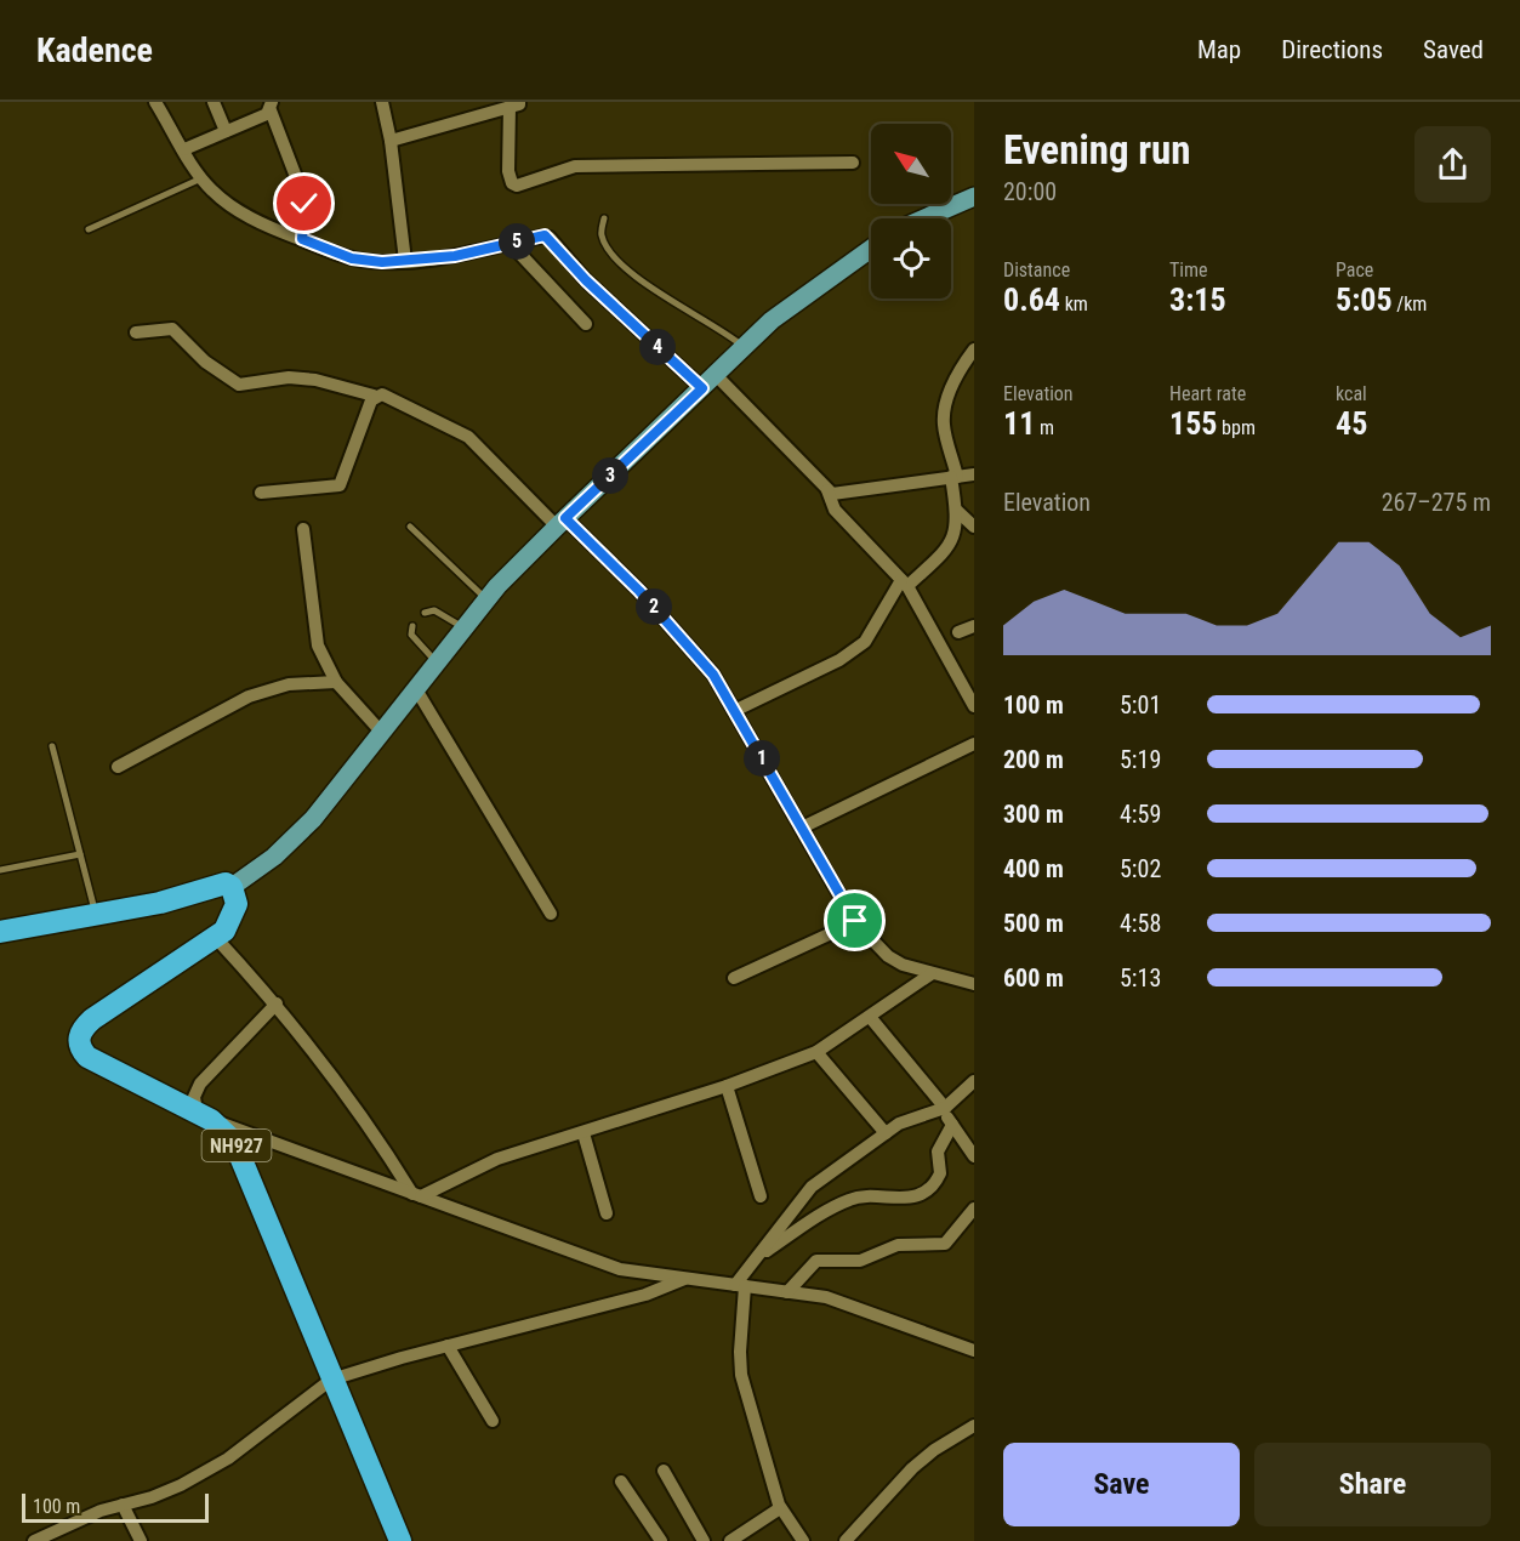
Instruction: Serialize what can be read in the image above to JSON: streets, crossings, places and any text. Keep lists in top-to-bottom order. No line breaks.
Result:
{"streets":{"highway":["NH927"]},"scale_bar":"100 m","north":"top left","page":{"header":"Kadence","nav":["Map","Directions","Saved"],"heading":["Evening run","20:00"],"pins":["5","4","3","2","1"],"stats":[["Distance","0.64 km"],["Time","3:15"],["Pace","5:05 /km"],["Elevation","11 m"],["Heart rate","155 bpm"],["kcal","45"]],"chart":["Elevation","267–275 m"],"list":[{"name":"100 m","note":"5:01"},{"name":"200 m","note":"5:19"},{"name":"300 m","note":"4:59"},{"name":"400 m","note":"5:02"},{"name":"500 m","note":"4:58"},{"name":"600 m","note":"5:13"}],"buttons":["Save","Share"],"scale":"100 m"}}
